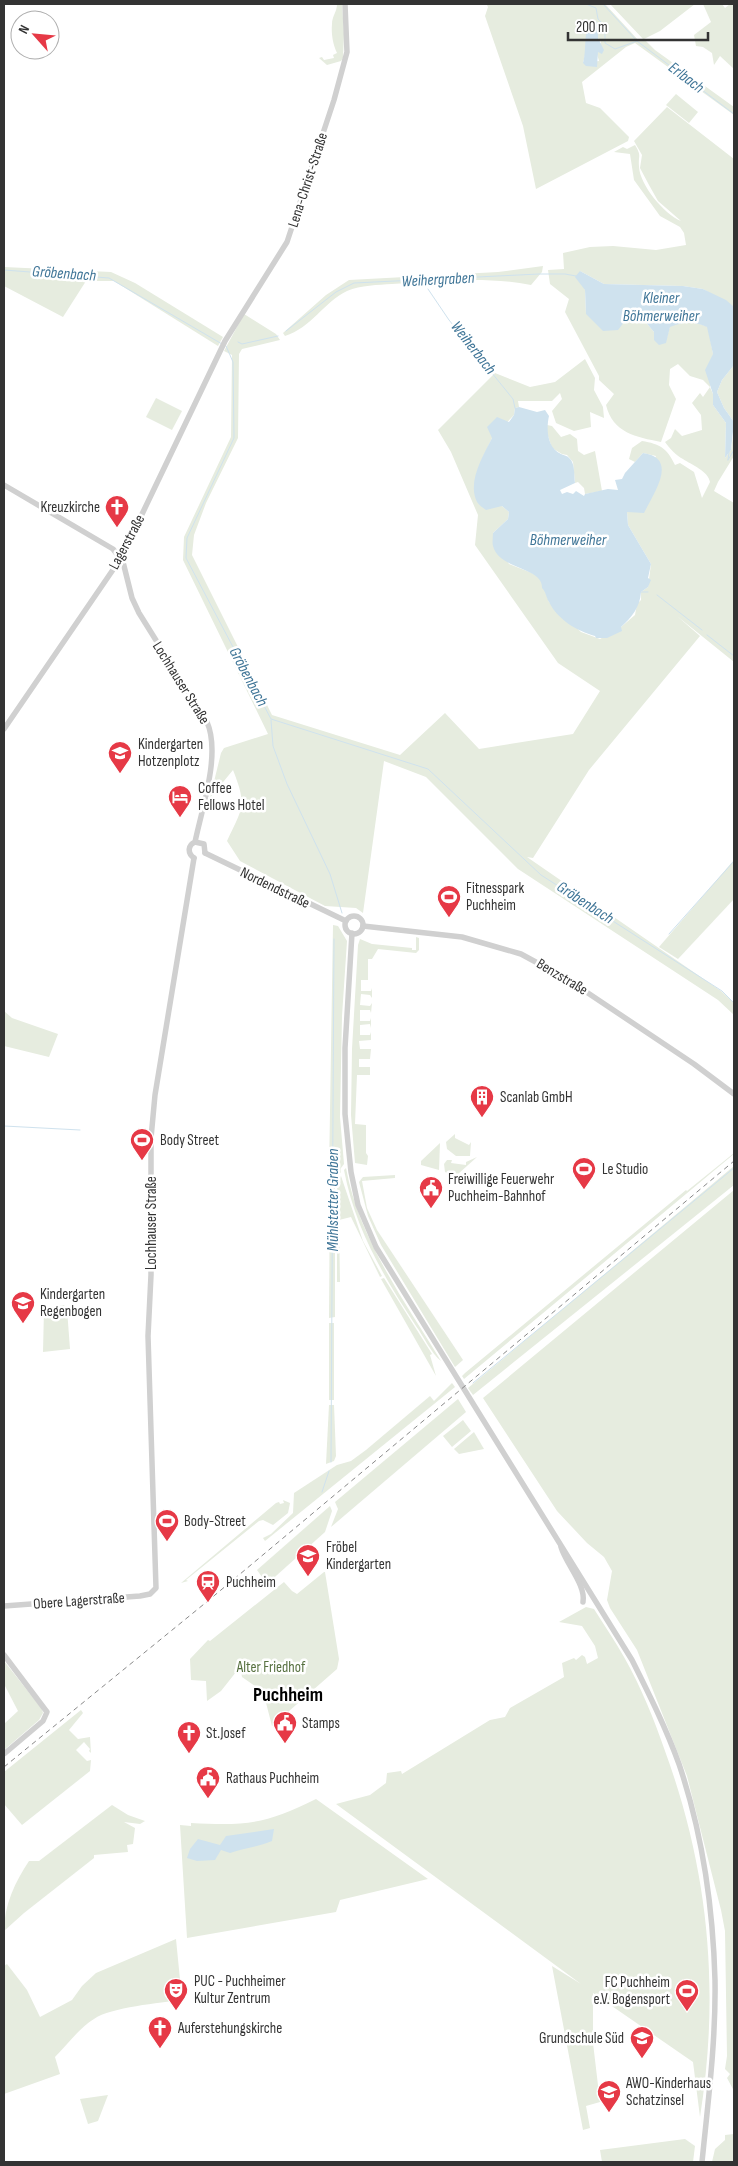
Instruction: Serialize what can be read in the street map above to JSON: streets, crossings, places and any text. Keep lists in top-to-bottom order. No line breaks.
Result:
{"streets":{"street":["Lena-Christ-Straße","Lagerstraße","Lochhauser Straße","Nordendstraße","Benzstraße","Obere Lagerstraße"]},"crossings":[["Lena-Christ-Straße","Lagerstraße"],["Lagerstraße","Lochhauser Straße"],["Lochhauser Straße","Nordendstraße"],["Lochhauser Straße","Obere Lagerstraße"],["Nordendstraße","Benzstraße"]],"districts":["Puchheim"],"water":["Erlbach","Gröbenbach","Weihergraben","Kleiner Böhmerweiher","Weiherbach","Böhmerweiher","Mühlstetter Graben"],"parks":["Alter Friedhof"],"places":{"church":["Kreuzkirche","St.Josef","Auferstehungskirche"],"school or university":["Kindergarten Hotzenplotz","Kindergarten Regenbogen","Fröbel Kindergarten","Grundschule Süd","AWO-Kinderhaus Schatzinsel"],"hotel":["Coffee Fellows Hotel"],"sports":["Fitnesspark Puchheim","Body Street","Le Studio","Body-Street","FC Puchheim e.V. Bogensport"],"building":["Scanlab GmbH"],"public building":["Freiwillige Feuerwehr Puchheim-Bahnhof","Stamps","Rathaus Puchheim"],"station":["Puchheim"],"theatre":["PUC - Puchheimer Kultur Zentrum"]},"scale_bar":"200 m","north":"top left"}
